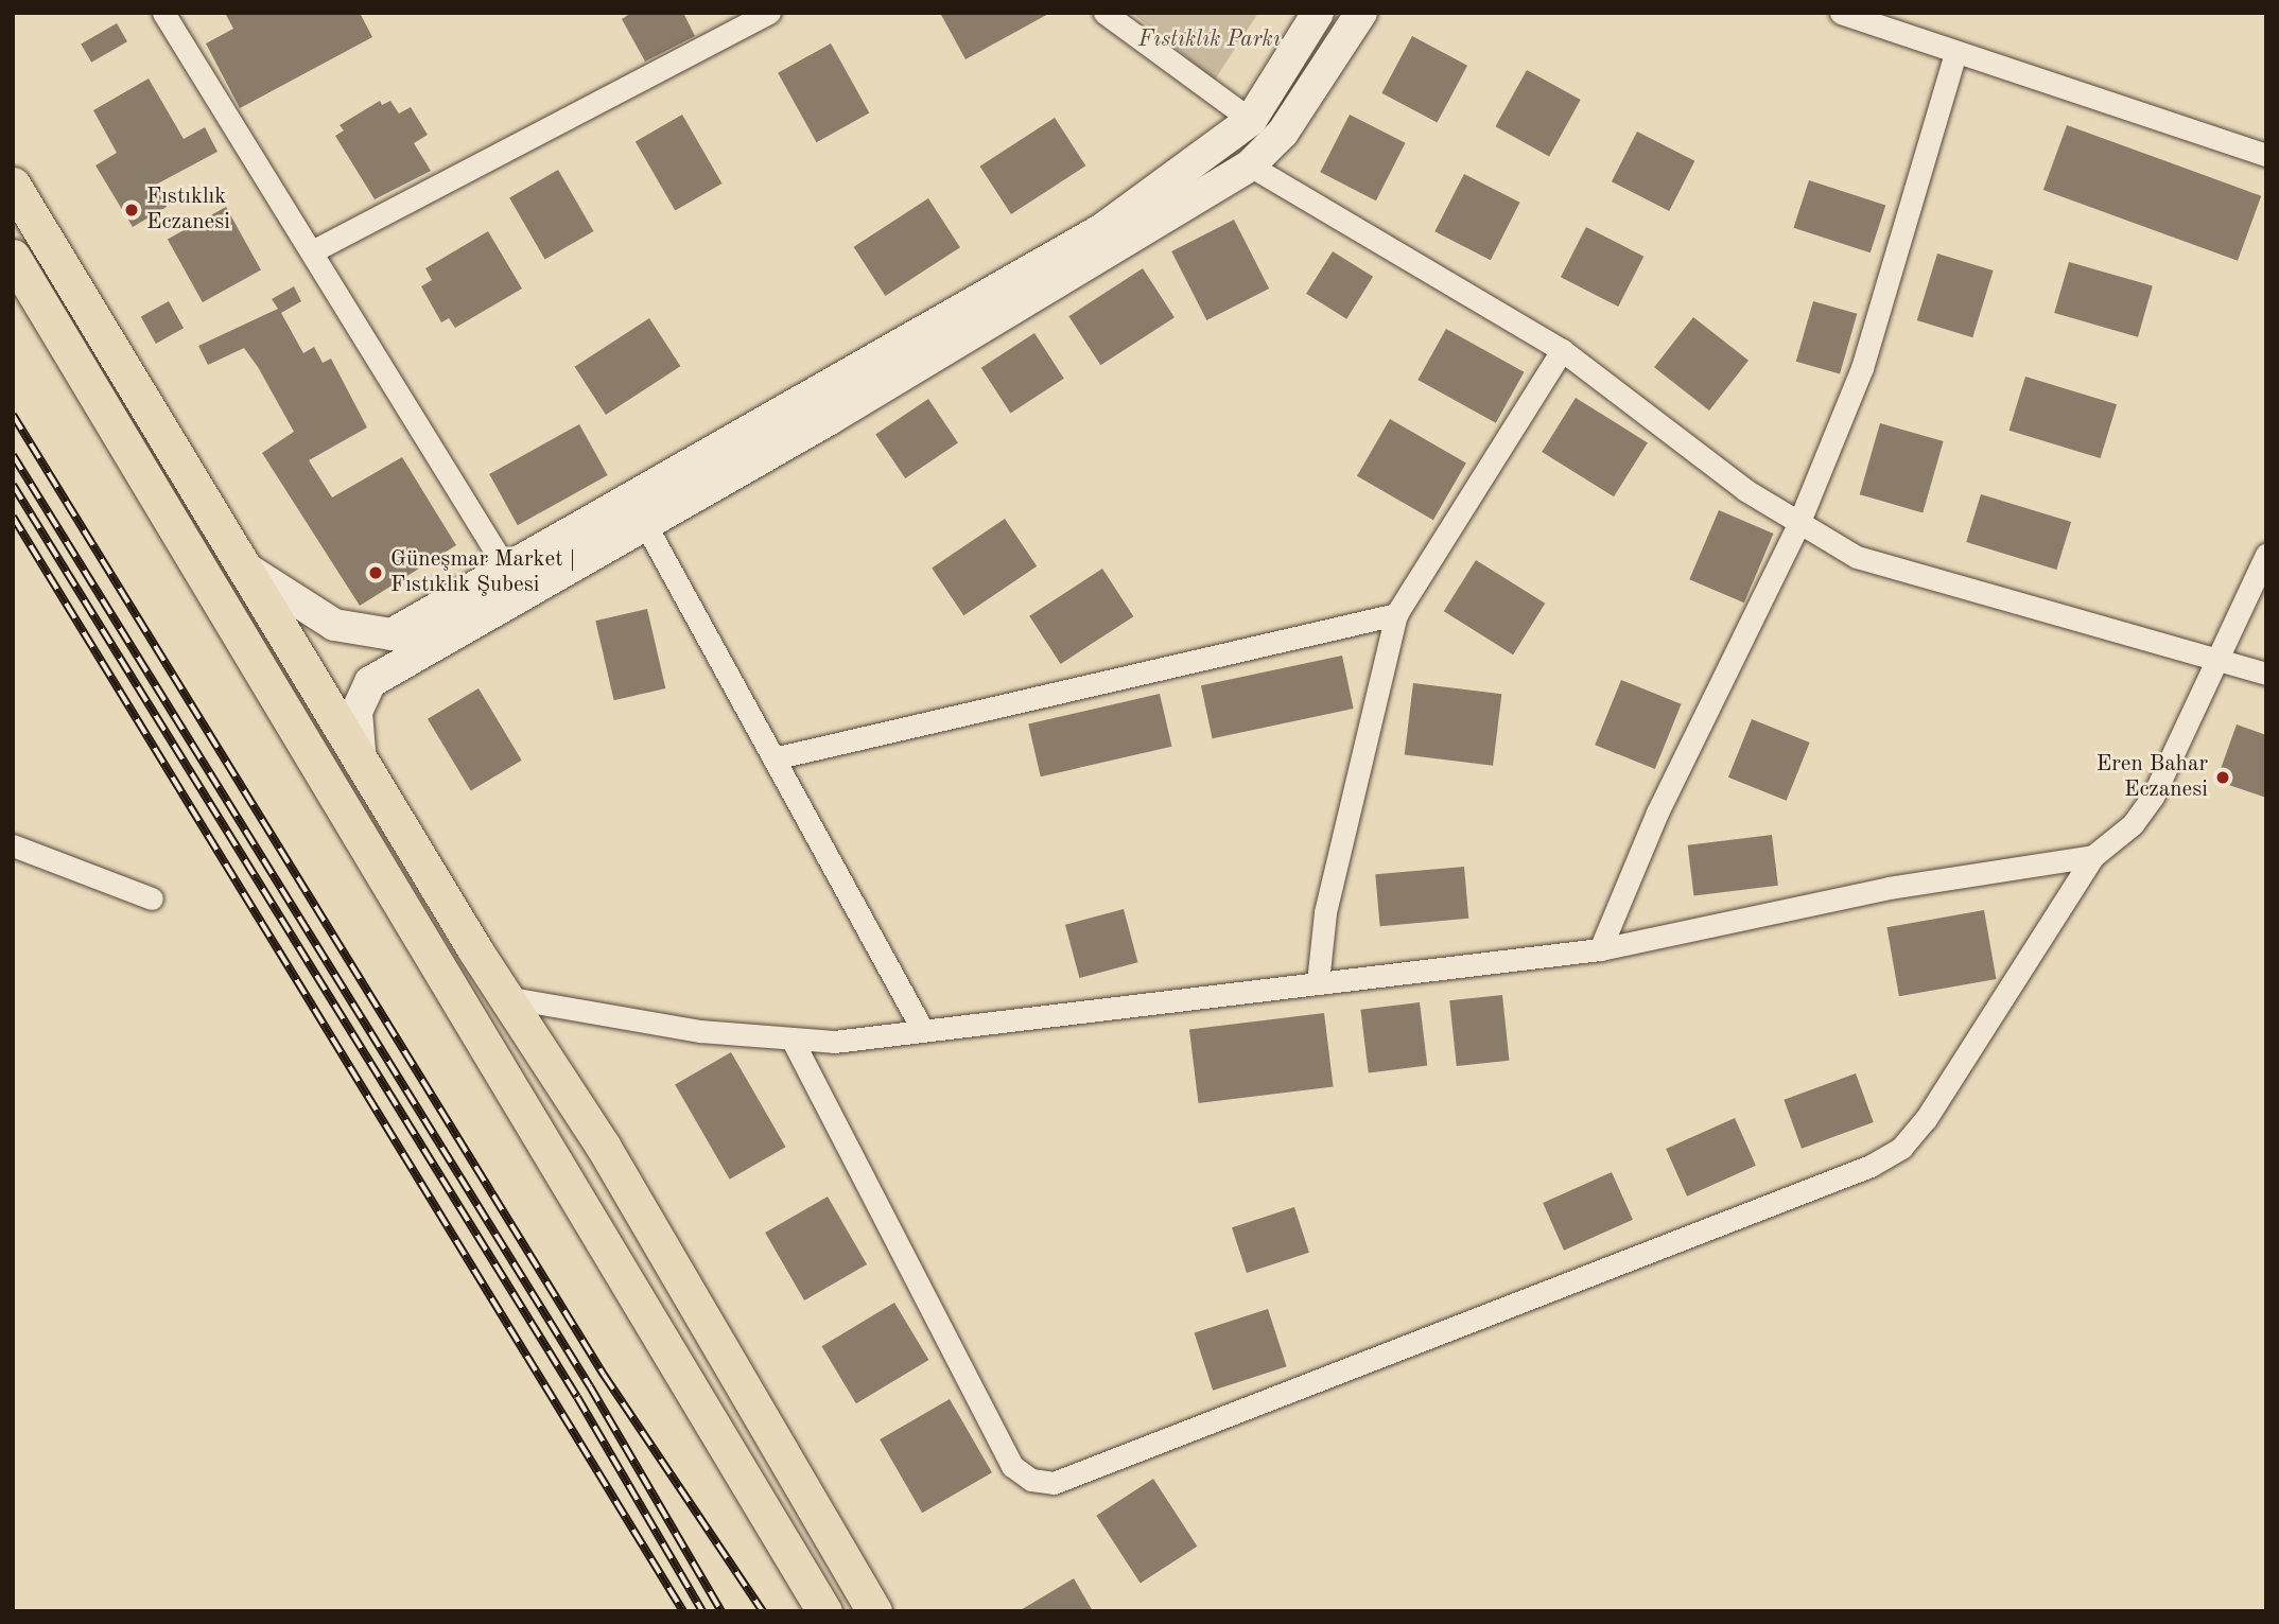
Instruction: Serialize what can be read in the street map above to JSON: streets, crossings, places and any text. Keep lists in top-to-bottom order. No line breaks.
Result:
{"parks":["Fıstıklık Parkı"],"places":["Fıstıklık Eczanesi","Güneşmar Market | Fıstıklık Şubesi","Eren Bahar Eczanesi"]}
